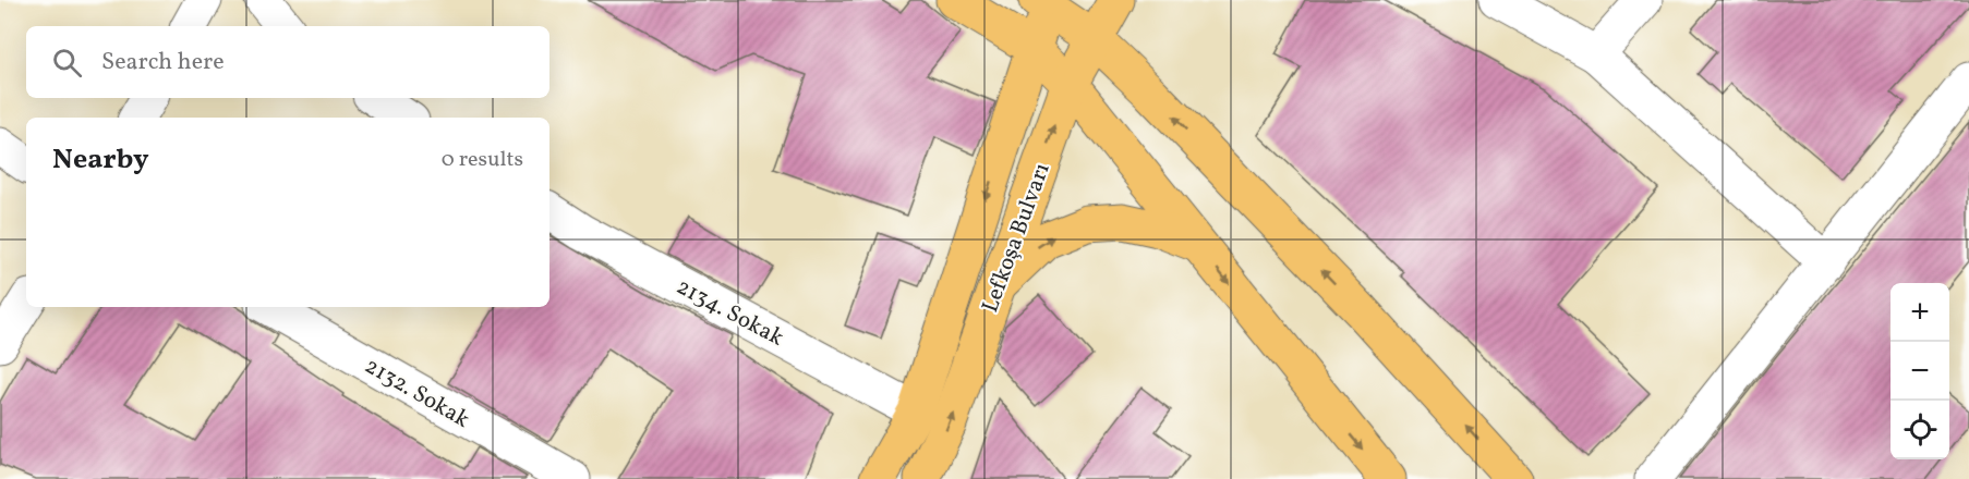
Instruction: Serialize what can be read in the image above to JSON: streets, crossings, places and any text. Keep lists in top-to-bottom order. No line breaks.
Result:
{"streets":{"main road":["Lefkoşa Bulvarı"],"street":["2134. Sokak","2132. Sokak"]},"crossings":[["Lefkoşa Bulvarı","2134. Sokak"]],"page":{"search":"Search here","heading":["Nearby","0 results"],"map_buttons":["+","−"]}}
